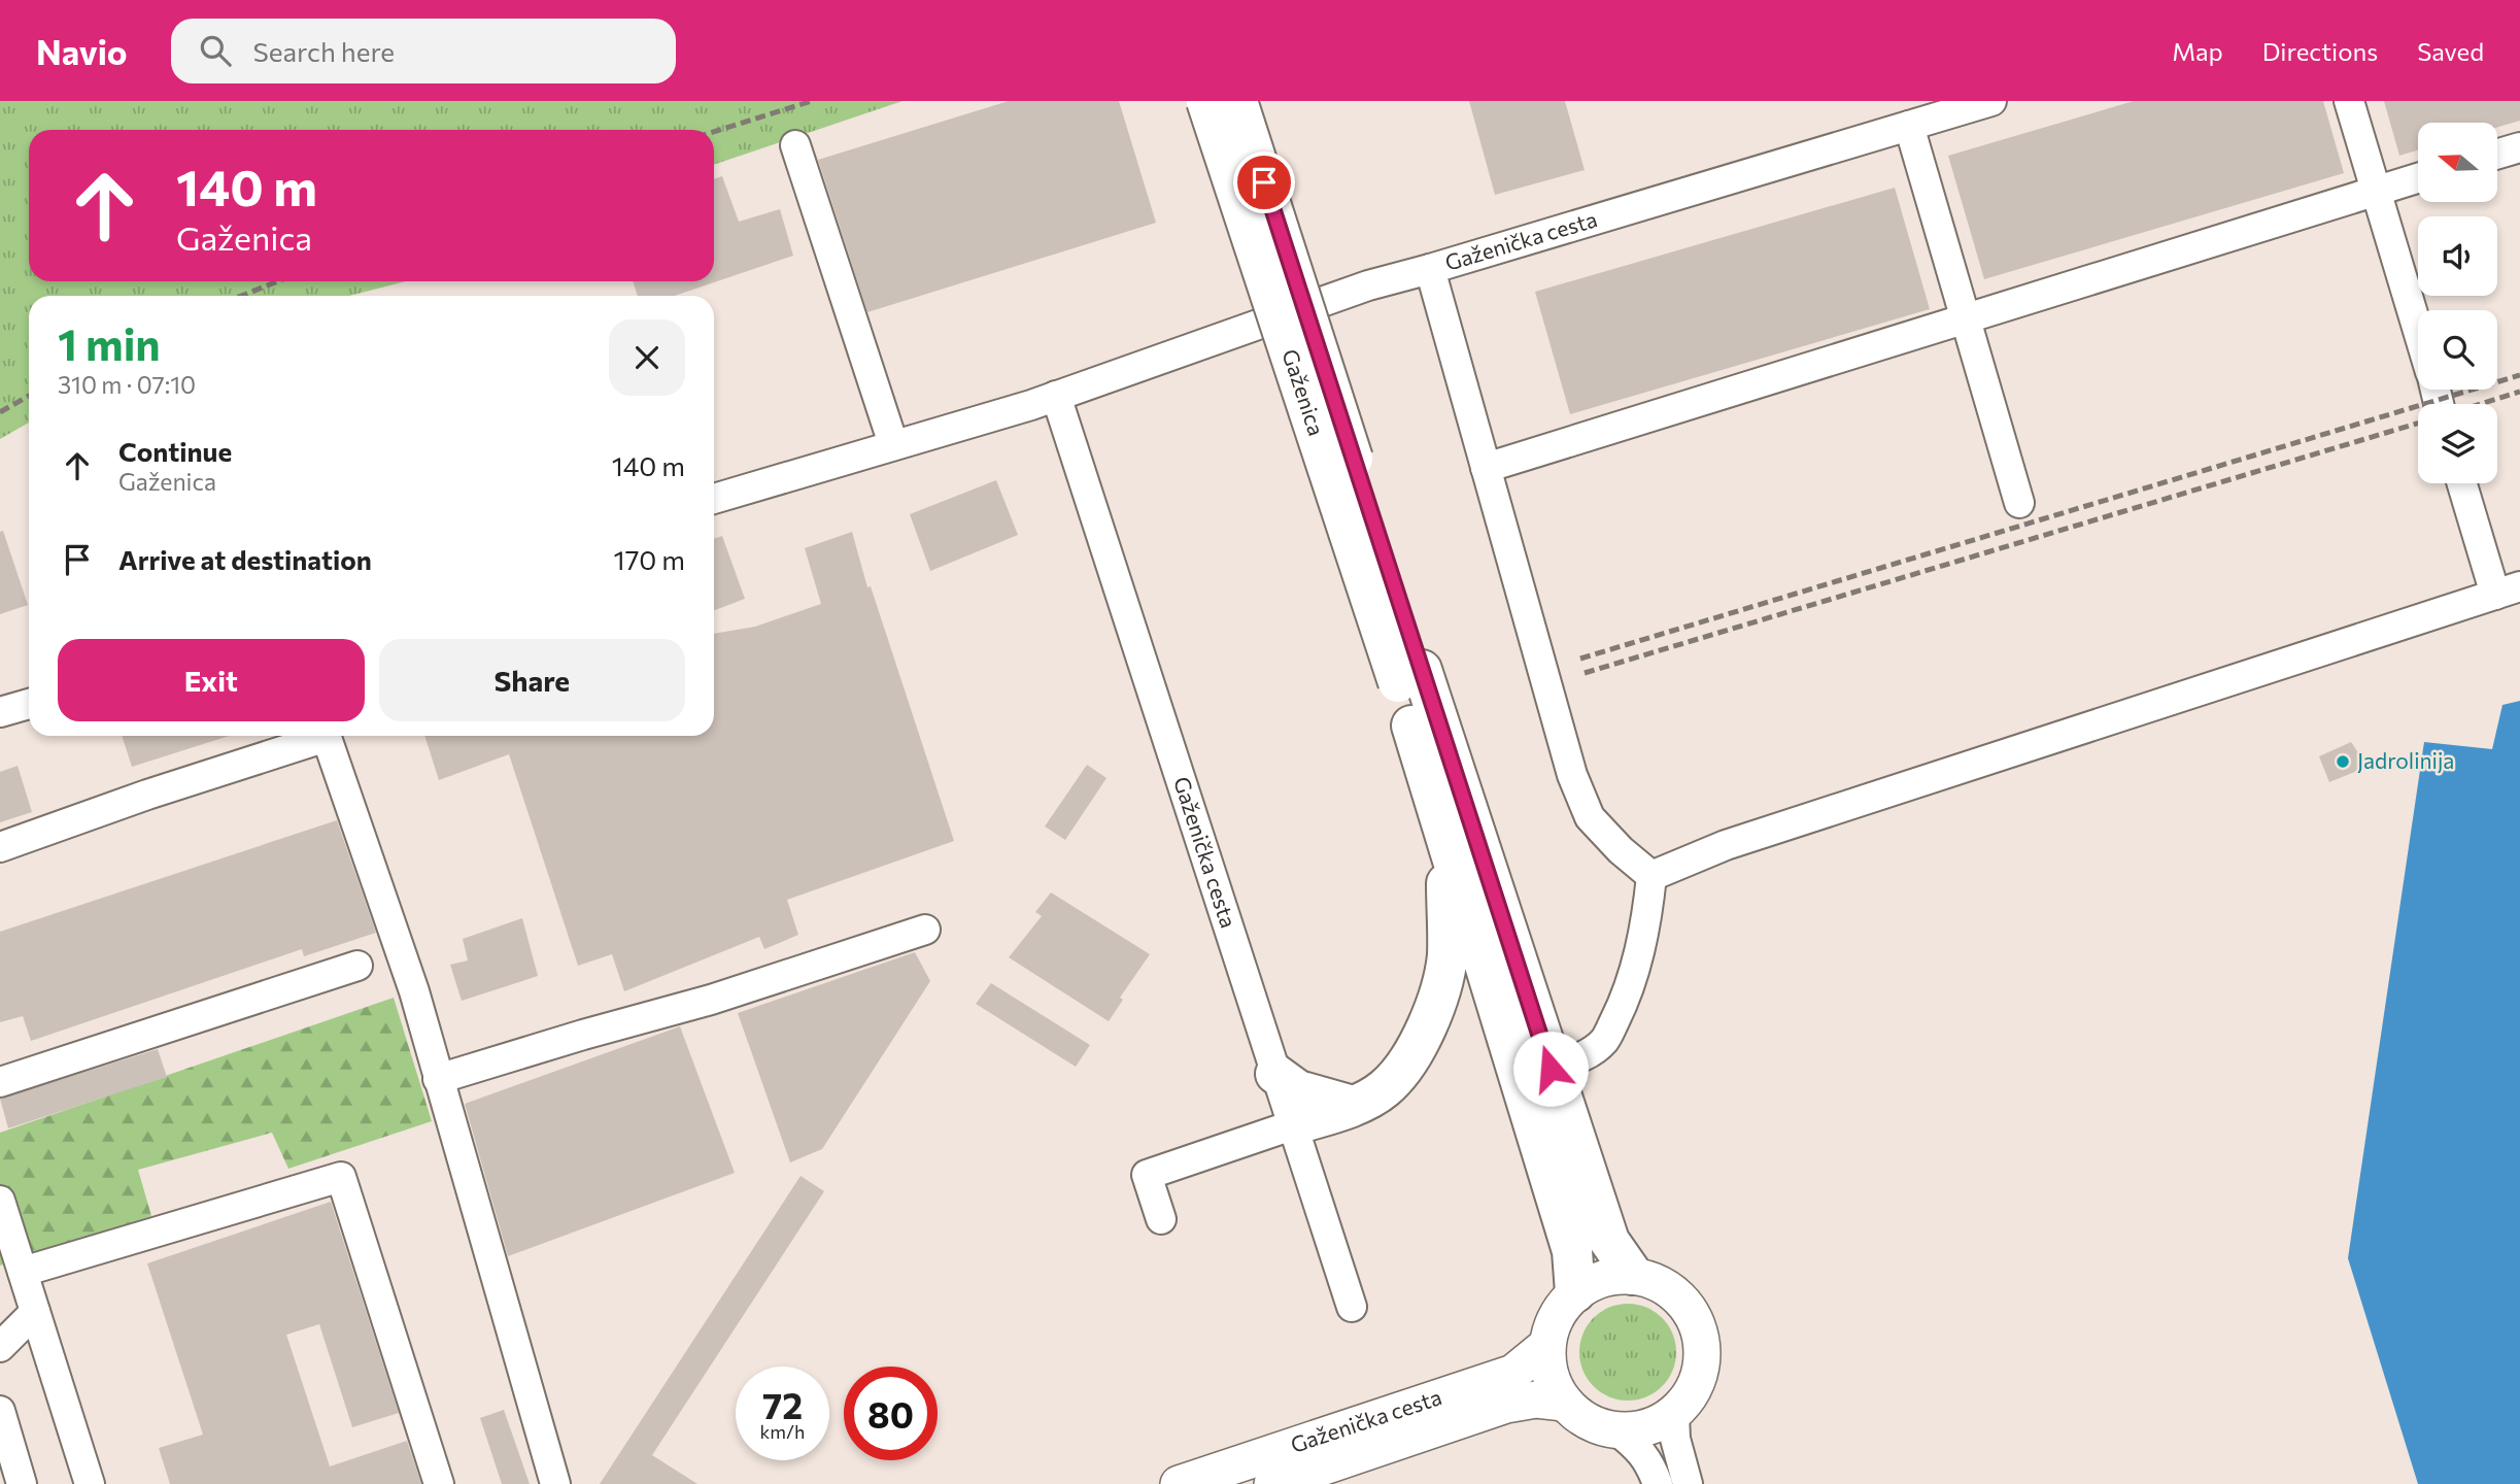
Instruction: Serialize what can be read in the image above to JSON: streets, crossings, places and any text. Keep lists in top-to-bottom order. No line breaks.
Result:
{"streets":{"highway":["Gaženica"],"main road":["Gaženička cesta"]},"places":["Jadrolinija"],"north":"left","page":{"header":"Navio","search":"Search here","nav":["Map","Directions","Saved"],"turn":["140 m","Gaženica"],"heading":["1 min","310 m · 07:10"],"list":[{"name":"Continue","note":"Gaženica","value":"140 m"},{"name":"Arrive at destination","value":"170 m"}],"buttons":["Exit","Share"],"speed":"72 km/h","limit":"80"}}
